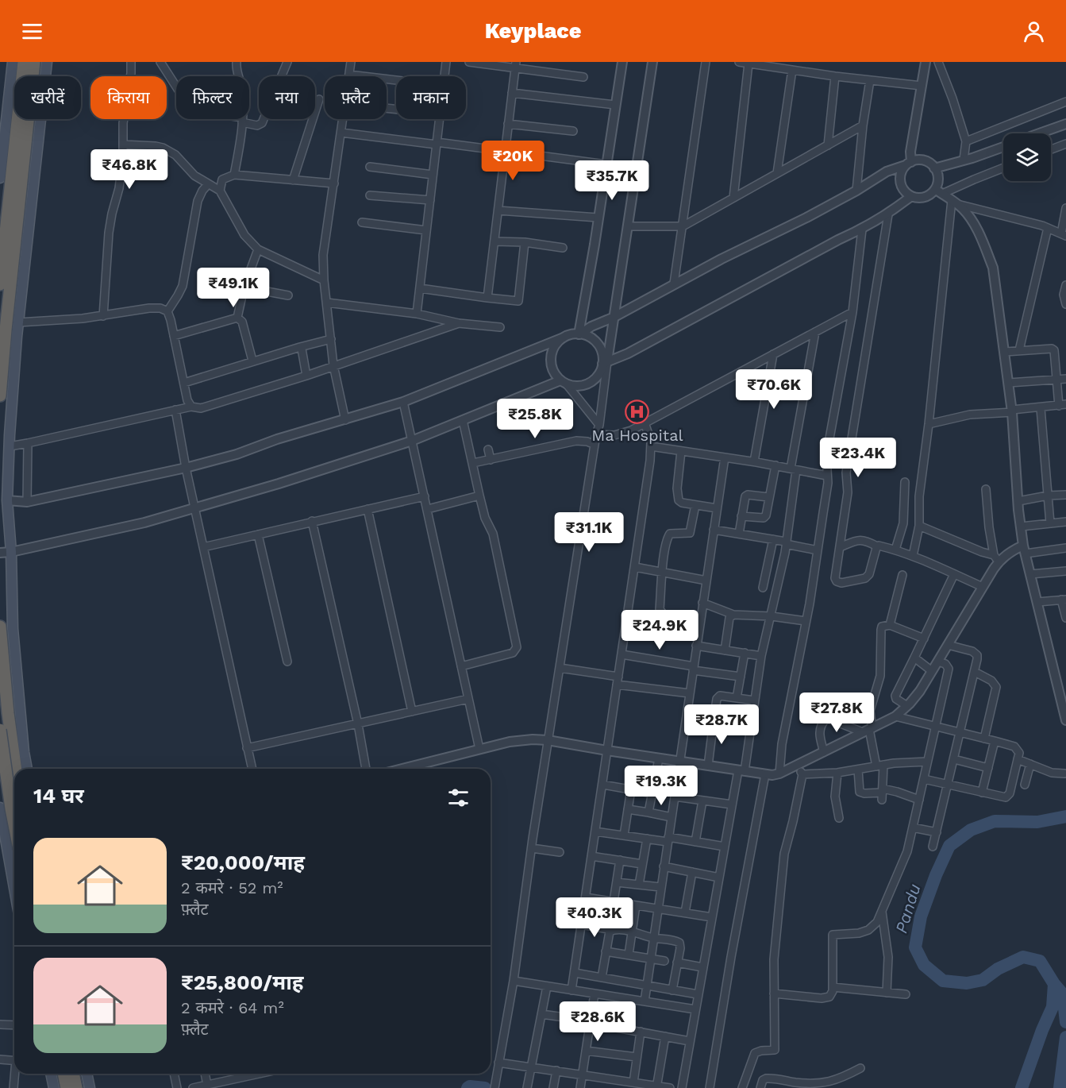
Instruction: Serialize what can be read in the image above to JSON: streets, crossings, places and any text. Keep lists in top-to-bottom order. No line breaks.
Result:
{"water":["Pandu"],"places":{"hospital":["Ma Hospital"]},"page":{"header":"Keyplace","chip":["खरीदें","किराया","फ़िल्टर","नया","फ़्लैट","मकान"],"price":["₹20K","₹46.8K","₹35.7K","₹49.1K","₹70.6K","₹25.8K","₹23.4K","₹31.1K","₹24.9K","₹27.8K","₹28.7K","₹19.3K","₹40.3K","₹28.6K"],"heading":"14 घर","list":[{"name":"₹20,000/माह","note":"2 कमरे · 52 m² · फ़्लैट"},{"name":"₹25,800/माह","note":"2 कमरे · 64 m² · फ़्लैट"}]}}
